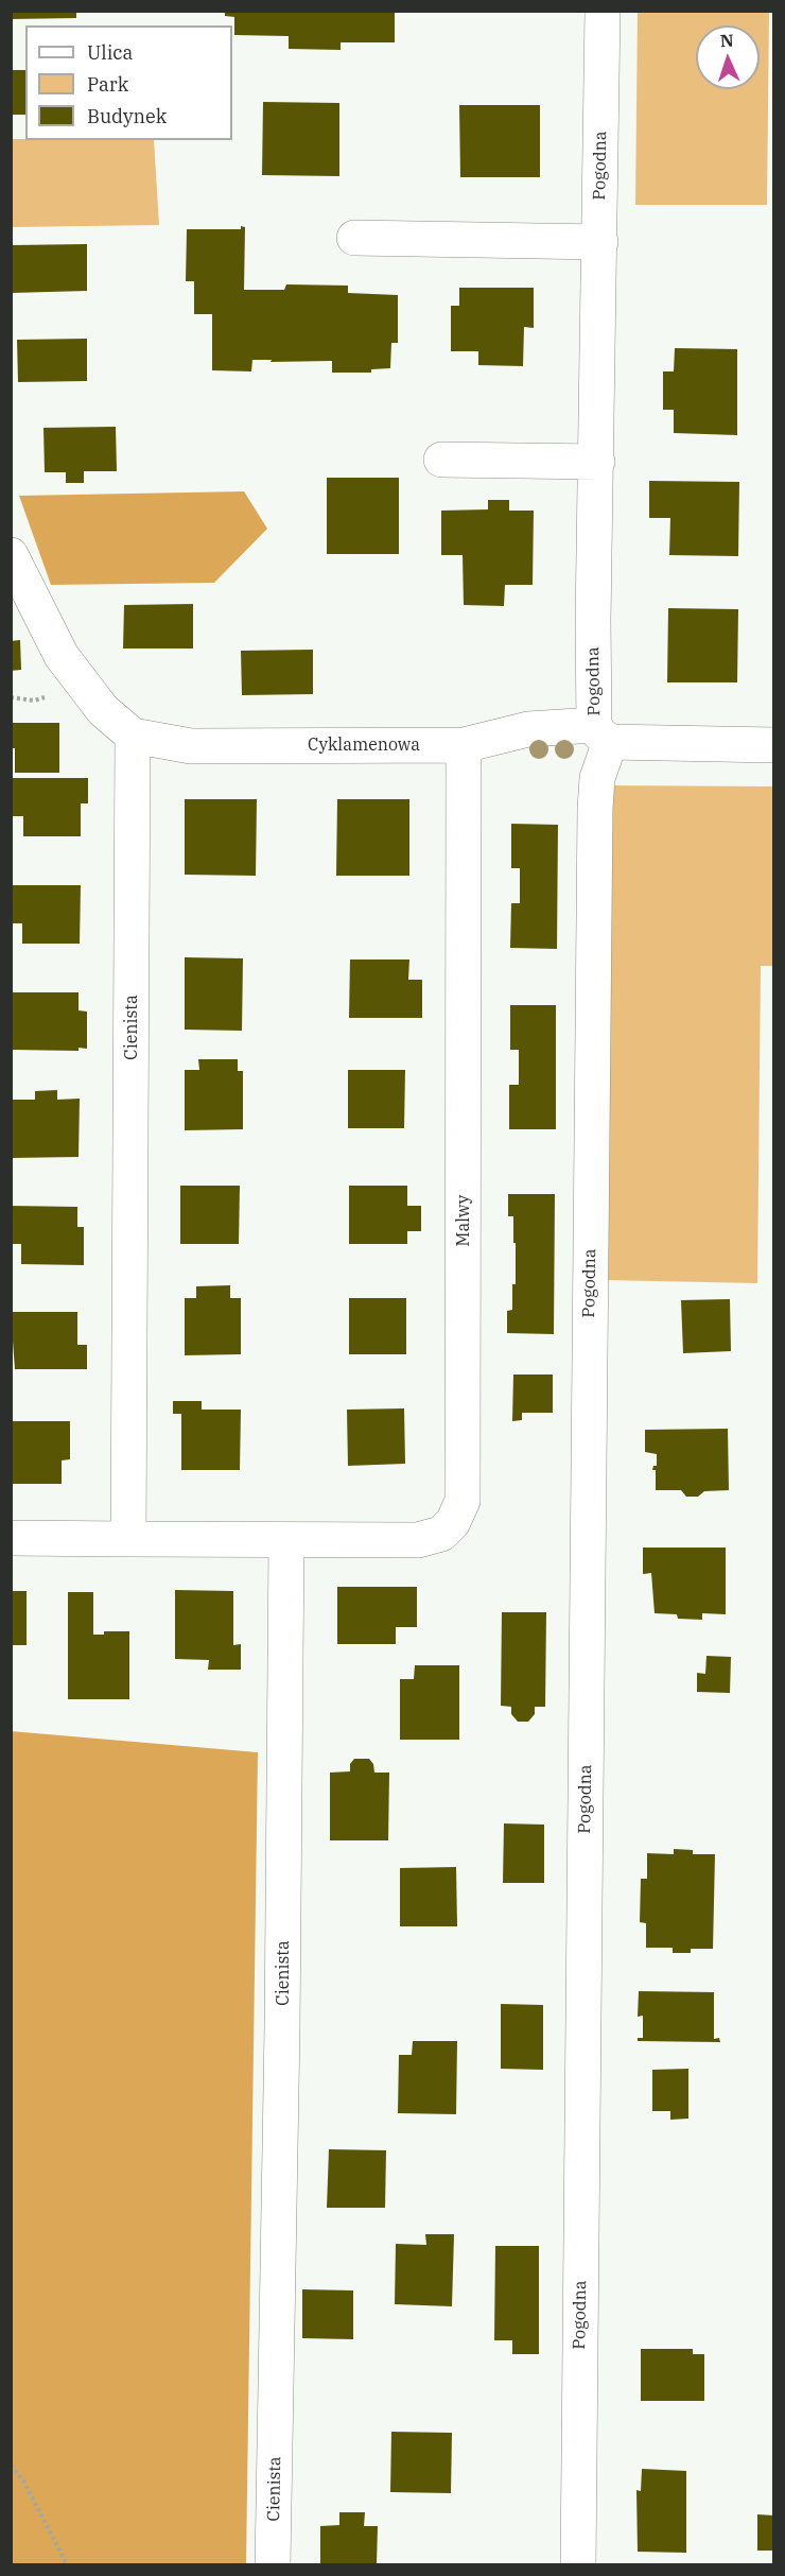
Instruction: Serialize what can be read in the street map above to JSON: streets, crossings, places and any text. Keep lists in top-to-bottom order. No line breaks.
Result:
{"streets":{"street":["Pogodna","Cyklamenowa","Cienista","Malwy"]},"crossings":[["Pogodna","Cyklamenowa"],["Cyklamenowa","Cienista"],["Cyklamenowa","Malwy"],["Cienista","Malwy"]],"legend":["Ulica","Park","Budynek"],"north":"top"}
